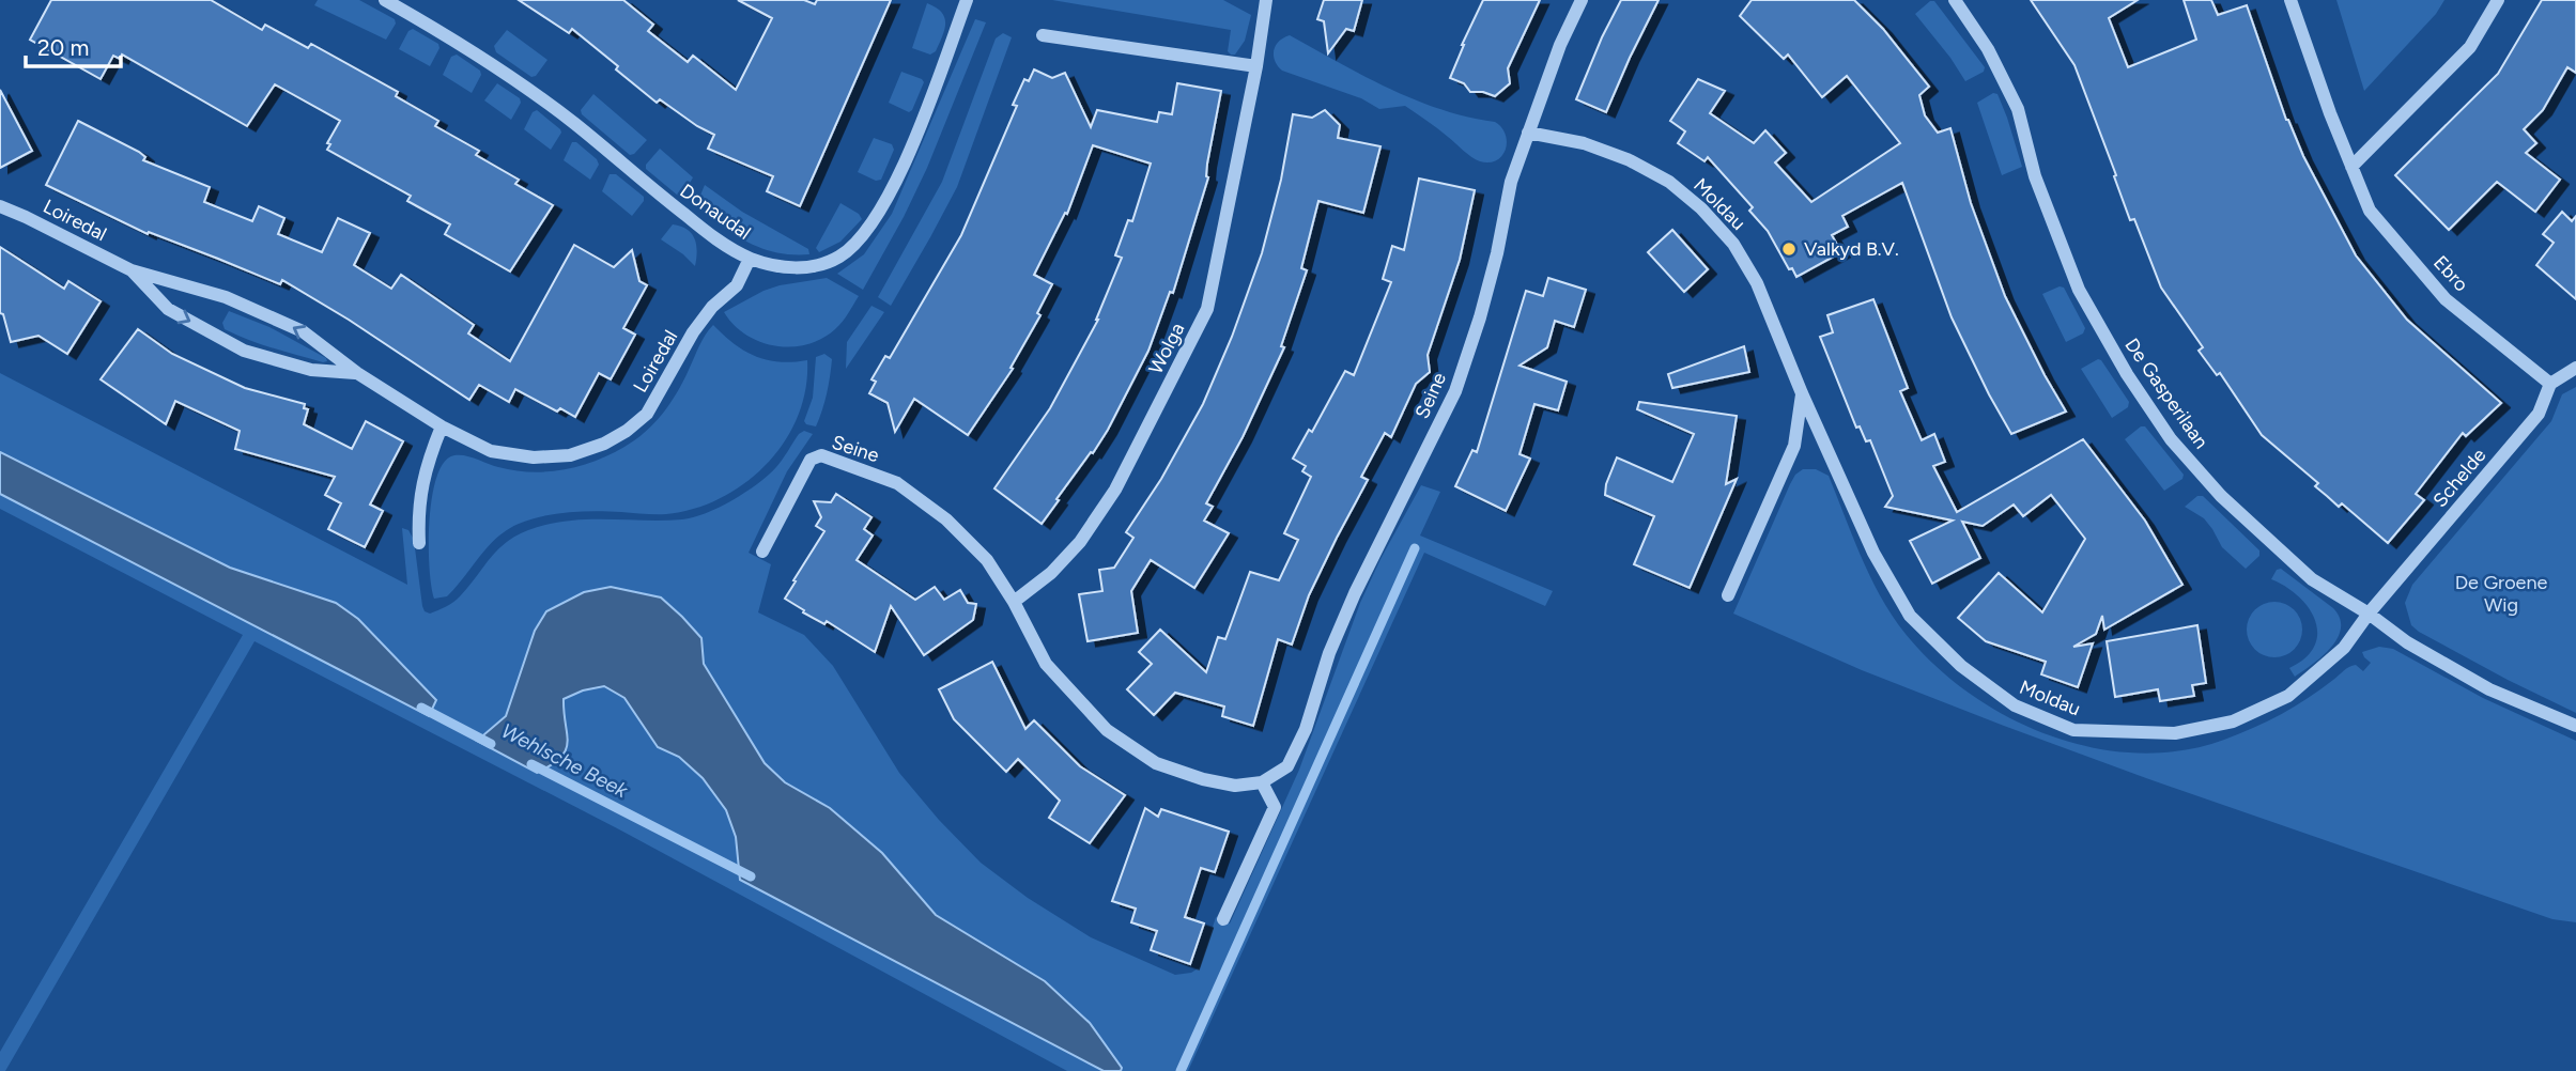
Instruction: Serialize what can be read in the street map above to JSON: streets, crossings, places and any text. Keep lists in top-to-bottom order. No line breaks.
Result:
{"streets":{"street":["Moldau","Donaudal","Loiredal","Ebro","Wolga","De Gasperilaan","Seine","Schelde"]},"crossings":[["Moldau","De Gasperilaan"],["Moldau","Seine"],["Moldau","Schelde"],["Donaudal","Loiredal"],["Ebro","Schelde"],["Wolga","Seine"],["De Gasperilaan","Schelde"]],"water":["Wehlsche Beek"],"parks":["De Groene Wig"],"places":["Valkyd B.V."],"scale_bar":"20 m"}
